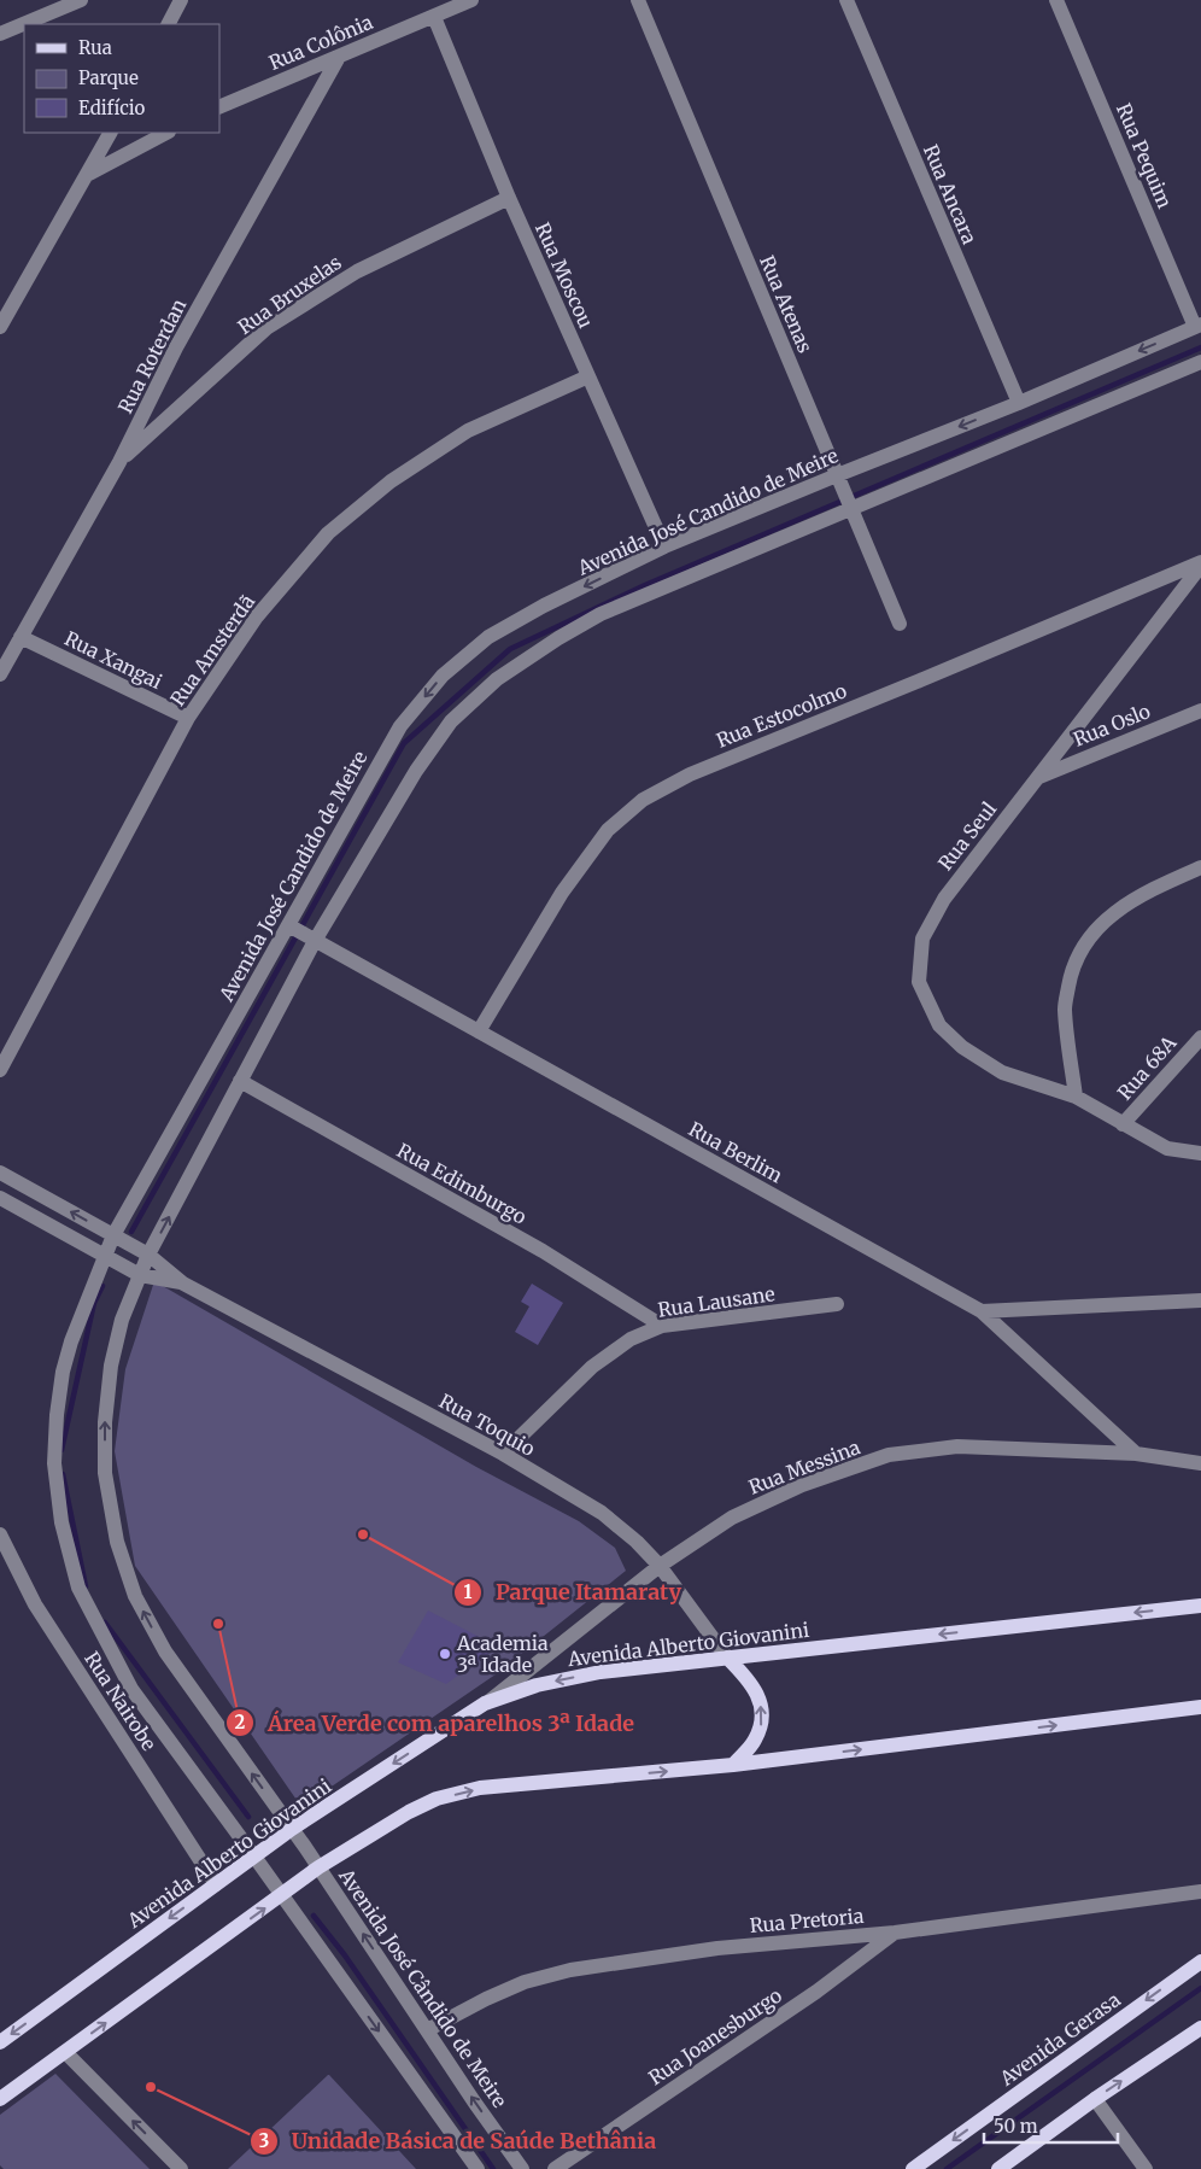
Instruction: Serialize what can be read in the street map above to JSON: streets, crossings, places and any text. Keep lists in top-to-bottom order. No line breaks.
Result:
{"streets":{"main road":["Avenida Alberto Giovanini","Avenida Gerasa"],"street":["Rua Colônia","Rua Pequim","Rua Ancara","Rua Moscou","Rua Bruxelas","Rua Atenas","Rua Roterdan","Avenida José Candido de Meire","Rua Amsterdã","Rua Xangai","Rua Estocolmo","Rua Oslo","Rua Seul","Rua 68A","Rua Berlim","Rua Edimburgo","Rua Lausane","Rua Toquio","Rua Messina","Rua Nairobe","Rua Pretoria","Avenida José Cândido de Meire","Rua Joanesburgo"]},"crossings":[["Rua Colônia","Rua Moscou"],["Rua Colônia","Rua Roterdan"],["Rua Pequim","Avenida José Candido de Meire"],["Rua Ancara","Avenida José Candido de Meire"],["Rua Moscou","Rua Bruxelas"],["Rua Moscou","Avenida José Candido de Meire"],["Rua Moscou","Rua Amsterdã"],["Rua Bruxelas","Rua Roterdan"],["Rua Atenas","Avenida José Candido de Meire"],["Rua Roterdan","Rua Xangai"],["Avenida José Candido de Meire","Rua Berlim"],["Avenida José Candido de Meire","Rua Edimburgo"],["Avenida José Candido de Meire","Rua Toquio"],["Avenida José Candido de Meire","Avenida Alberto Giovanini"],["Avenida José Candido de Meire","Avenida José Cândido de Meire"],["Rua Amsterdã","Rua Xangai"],["Rua Estocolmo","Rua Seul"],["Rua Estocolmo","Rua Berlim"],["Rua Oslo","Rua Seul"],["Rua Seul","Rua 68A"],["Rua Berlim","Rua Messina"],["Rua Edimburgo","Rua Lausane"],["Rua Lausane","Rua Toquio"],["Rua Toquio","Rua Messina"],["Rua Toquio","Avenida Alberto Giovanini"],["Rua Messina","Avenida Alberto Giovanini"],["Avenida Alberto Giovanini","Rua Nairobe"],["Avenida Alberto Giovanini","Avenida José Cândido de Meire"],["Rua Pretoria","Avenida José Cândido de Meire"],["Rua Pretoria","Rua Joanesburgo"]],"places":["Parque Itamaraty","Área Verde com aparelhos 3ª Idade","Academia 3ª Idade","Unidade Básica de Saúde Bethânia"],"legend":["Rua","Parque","Edifício"],"scale_bar":"50 m"}
